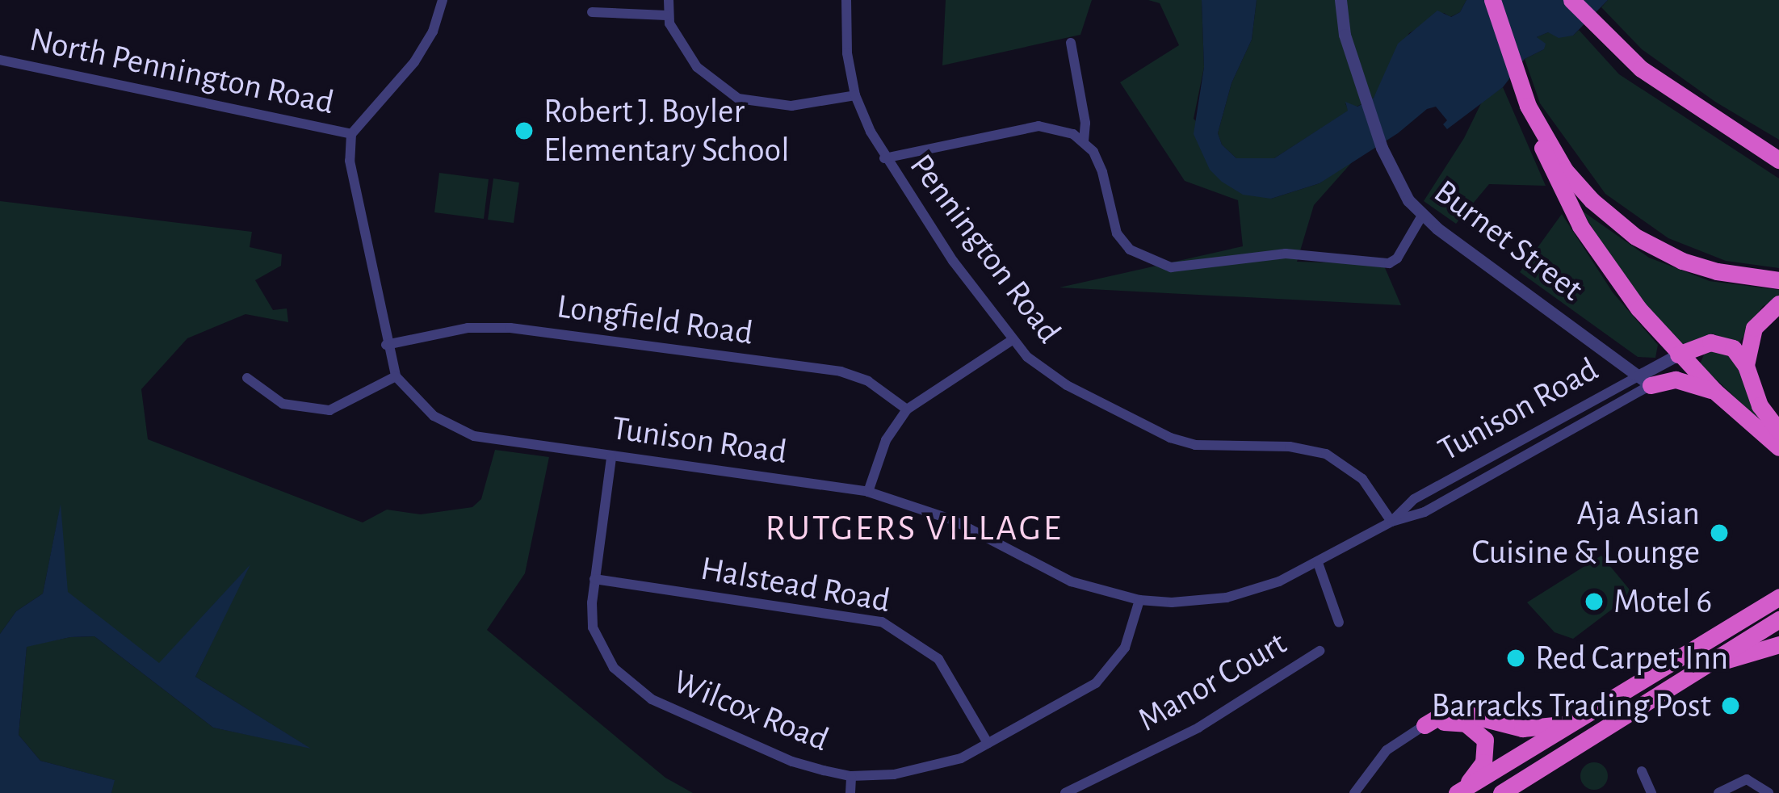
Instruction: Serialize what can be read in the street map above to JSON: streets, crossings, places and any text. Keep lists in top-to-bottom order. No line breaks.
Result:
{"streets":{"street":["North Pennington Road","Burnet Street","Pennington Road","Longfield Road","Tunison Road","Halstead Road","Manor Court","Wilcox Road"]},"crossings":[["North Pennington Road","Tunison Road"],["Burnet Street","Tunison Road"],["Pennington Road","Tunison Road"],["Longfield Road","Tunison Road"],["Tunison Road","Wilcox Road"],["Halstead Road","Wilcox Road"]],"districts":["RUTGERS VILLAGE"],"places":["Robert J. Boyler Elementary School","Aja Asian Cuisine & Lounge","Motel 6","Red Carpet Inn","Barracks Trading Post"]}
